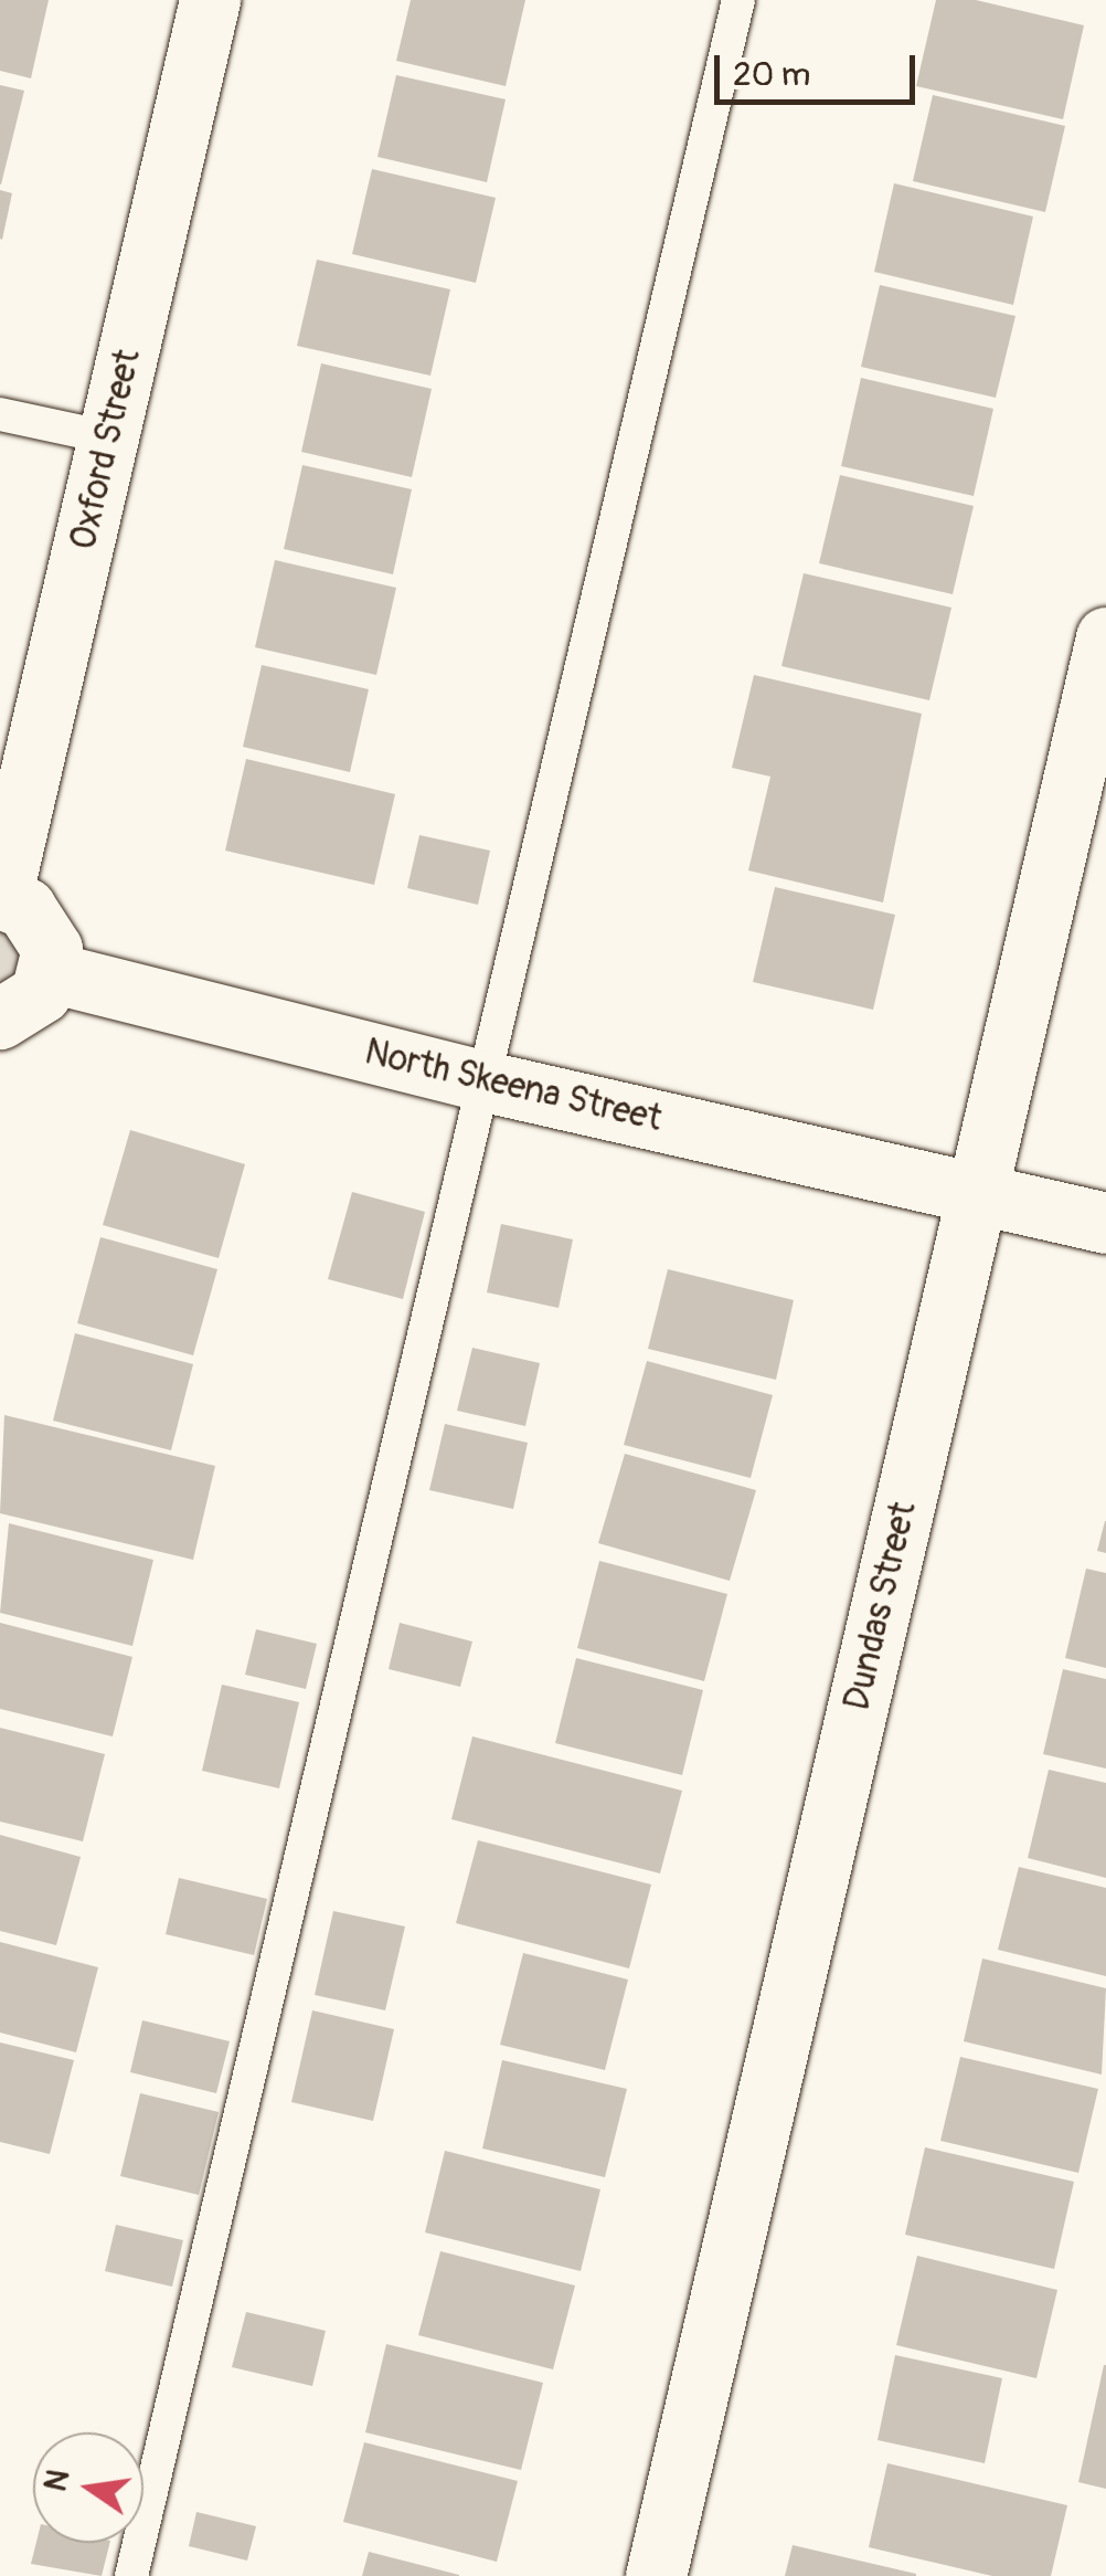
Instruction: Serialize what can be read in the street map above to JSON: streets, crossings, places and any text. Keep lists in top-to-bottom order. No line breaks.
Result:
{"streets":{"street":["Oxford Street","North Skeena Street","Dundas Street"]},"crossings":[["North Skeena Street","Dundas Street"]],"scale_bar":"20 m","north":"left"}
